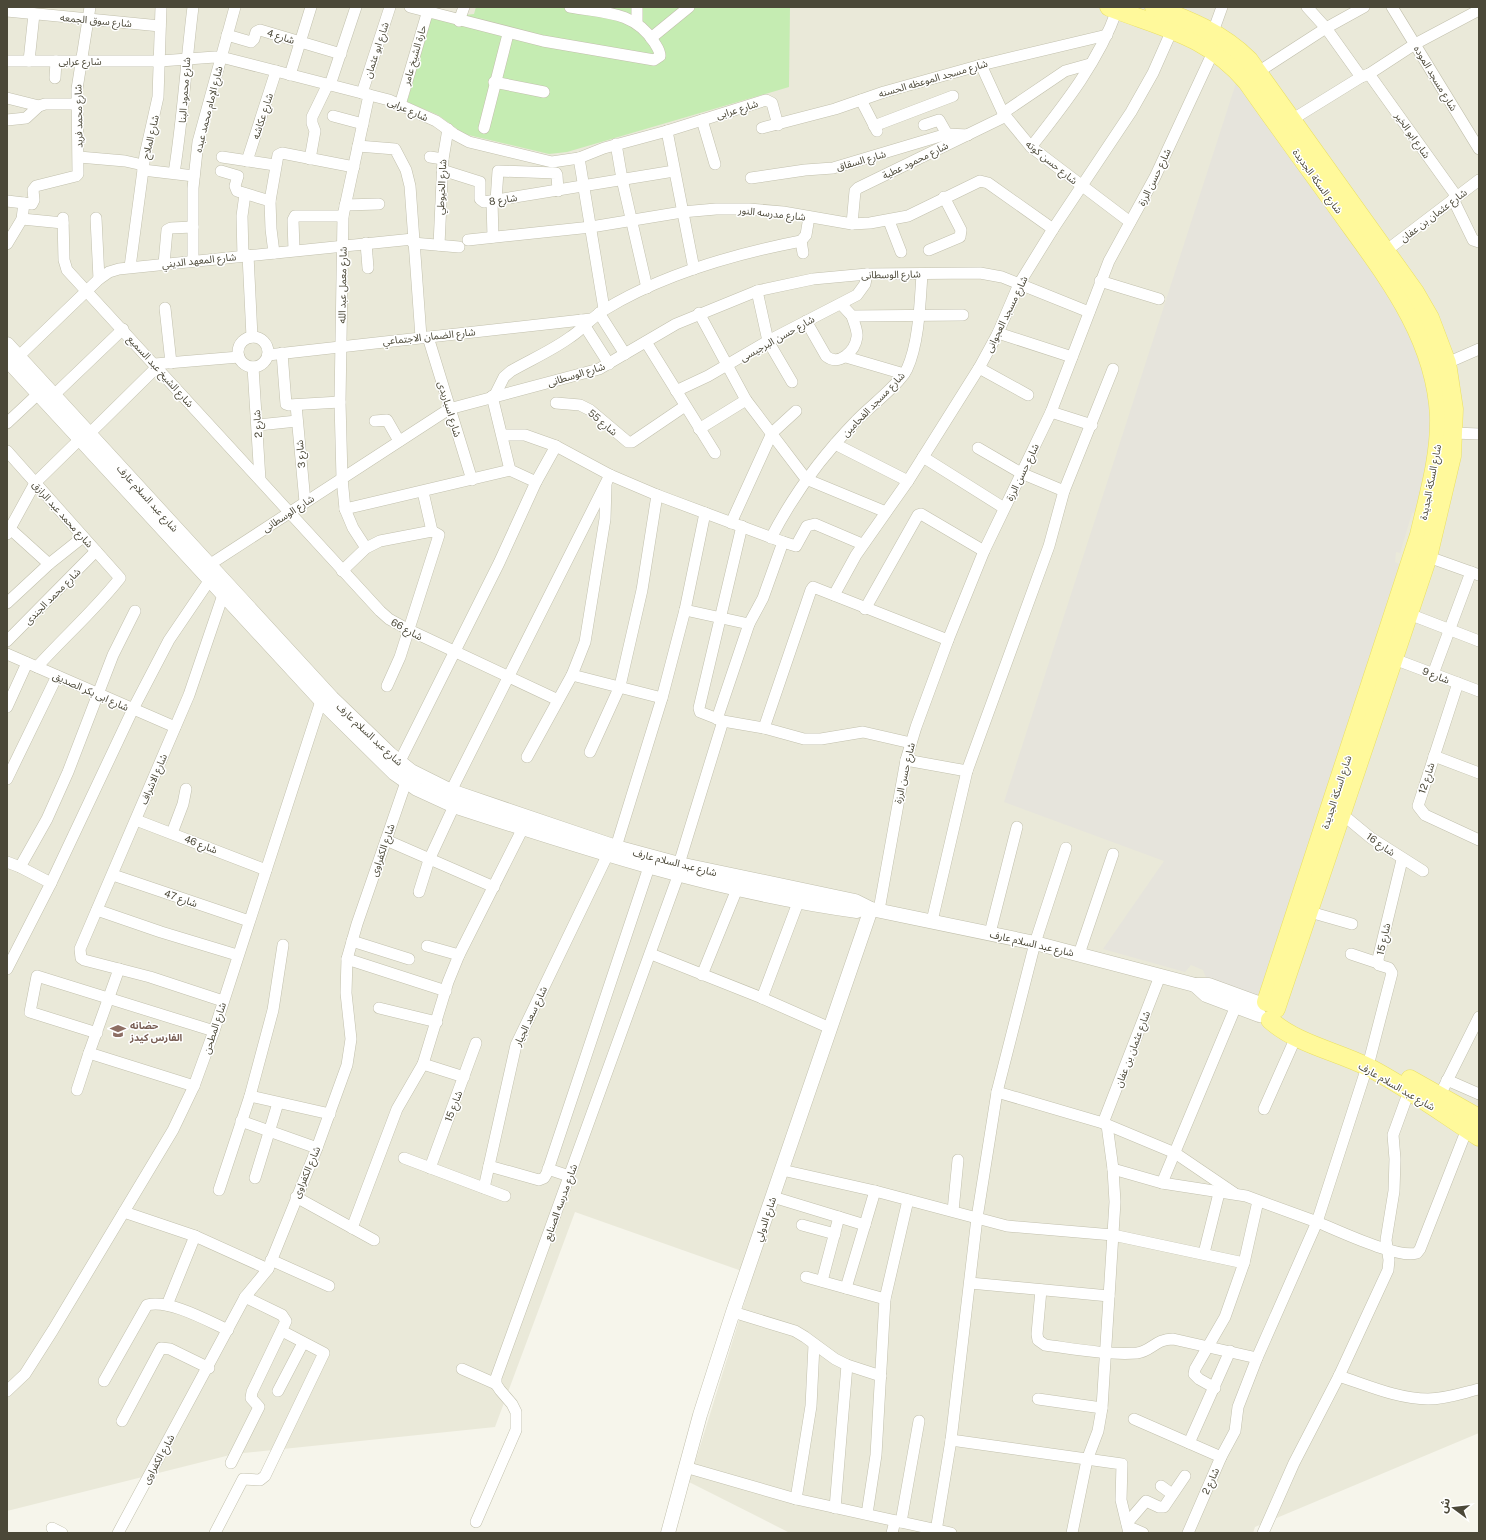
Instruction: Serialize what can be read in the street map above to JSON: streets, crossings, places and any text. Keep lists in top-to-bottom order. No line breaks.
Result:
{"streets":{"main road":["شارع السكة الجديدة","شارع عبد السلام عارف"],"street":["شارع سوق الجمعه","شارع 4","شارع ابو عثمان","حارة الشيخ عامر","شارع عرابى","شارع مسجد الموعظه الحسنه","شارع مسجد الموده","شارع محمود البنا","شارع الإمام محمد عبده","شارع محمد فريد","شارع عكاشه","شارع ابو الخير","شارع الملاح","شارع السقاق","شارع محمود عطية","شارع حسن كوته","شارع حسن الرزة","شارع الخيوطي","شارع 8","شارع مدرسه النور","شارع عثمان بن عفان","شارع المعهد الديني","شارع الوسطانى","شارع معمل عبد الله","شارع مسجد العجوانى","شارع الضمان الاجتماعي","شارع حسن البرجيسى","شارع الشيخ عبد السميع","شارع مسجد الفحامين","شارع اسباريدى","شارع 55","شارع 2","شارع 3","شارع محمد عبد الرازق","شارع محمد الجندى","شارع 66","شارع 9","شارع ابى بكر الصديق","شارع 12","شارع الاشراف","شارع 46","شارع 16","شارع الكفراوى","شارع 47","شارع 15","شارع سعد الجيار","شارع المطحن","شارع مدرسه الصنايع","شارع الدولي"]},"crossings":[["شارع سوق الجمعه","شارع محمد فريد"],["شارع سوق الجمعه","شارع الملاح"],["شارع 4","شارع الإمام محمد عبده"],["شارع ابو عثمان","شارع عرابى"],["شارع ابو عثمان","شارع معمل عبد الله"],["حارة الشيخ عامر","شارع عرابى"],["شارع عرابى","شارع مسجد الموعظه الحسنه"],["شارع عرابى","شارع محمود البنا"],["شارع عرابى","شارع الإمام محمد عبده"],["شارع عرابى","شارع محمد فريد"],["شارع عرابى","شارع عكاشه"],["شارع عرابى","شارع الملاح"],["شارع عرابى","شارع الخيوطي"],["شارع عرابى","شارع معمل عبد الله"],["شارع مسجد الموعظه الحسنه","شارع حسن كوته"],["شارع الإمام محمد عبده","شارع المعهد الديني"],["شارع ابو الخير","شارع عثمان بن عفان"],["شارع الملاح","شارع المعهد الديني"],["شارع السقاق","شارع محمود عطية"],["شارع محمود عطية","شارع حسن كوته"],["شارع محمود عطية","شارع مدرسه النور"],["شارع حسن كوته","شارع حسن الرزة"],["شارع حسن كوته","شارع مسجد العجوانى"],["شارع حسن الرزة","شارع السكة الجديدة"],["شارع حسن الرزة","شارع الوسطانى"],["شارع حسن الرزة","شارع عبد السلام عارف"],["شارع حسن الرزة","شارع الدولي"],["شارع السكة الجديدة","شارع عثمان بن عفان"],["شارع السكة الجديدة","شارع مسجد العجوانى"],["شارع السكة الجديدة","شارع عبد السلام عارف"],["شارع السكة الجديدة","شارع 9"],["شارع السكة الجديدة","شارع 16"],["شارع الخيوطي","شارع 8"],["شارع الخيوطي","شارع المعهد الديني"],["شارع مدرسه النور","شارع مسجد العجوانى"],["شارع عثمان بن عفان","شارع عبد السلام عارف"],["شارع المعهد الديني","شارع معمل عبد الله"],["شارع المعهد الديني","شارع الشيخ عبد السميع"],["شارع المعهد الديني","شارع اسباريدى"],["شارع المعهد الديني","شارع عبد السلام عارف"],["شارع الوسطانى","شارع معمل عبد الله"],["شارع الوسطانى","شارع مسجد العجوانى"],["شارع الوسطانى","شارع حسن البرجيسى"],["شارع الوسطانى","شارع الشيخ عبد السميع"],["شارع الوسطانى","شارع مسجد الفحامين"],["شارع الوسطانى","شارع اسباريدى"],["شارع الوسطانى","شارع 3"],["شارع الوسطانى","شارع عبد السلام عارف"],["شارع الوسطانى","شارع 66"],["شارع معمل عبد الله","شارع الضمان الاجتماعي"],["شارع معمل عبد الله","شارع اسباريدى"],["شارع الضمان الاجتماعي","شارع اسباريدى"],["شارع الضمان الاجتماعي","شارع 2"],["شارع الشيخ عبد السميع","شارع 2"],["شارع الشيخ عبد السميع","شارع 66"],["شارع عبد السلام عارف","شارع الاشراف"],["شارع عبد السلام عارف","شارع الكفراوى"],["شارع عبد السلام عارف","شارع 15"],["شارع عبد السلام عارف","شارع سعد الجيار"],["شارع عبد السلام عارف","شارع المطحن"],["شارع عبد السلام عارف","شارع مدرسه الصنايع"],["شارع عبد السلام عارف","شارع الدولي"],["شارع محمد عبد الرازق","شارع محمد الجندى"],["شارع محمد عبد الرازق","شارع ابى بكر الصديق"],["شارع 9","شارع 12"],["شارع ابى بكر الصديق","شارع الاشراف"],["شارع الاشراف","شارع 46"],["شارع الاشراف","شارع 47"],["شارع 46","شارع المطحن"],["شارع 16","شارع 15"],["شارع 47","شارع المطحن"]],"places":{"school or university":["حضانه الفارس كيدز"]},"north":"left"}
